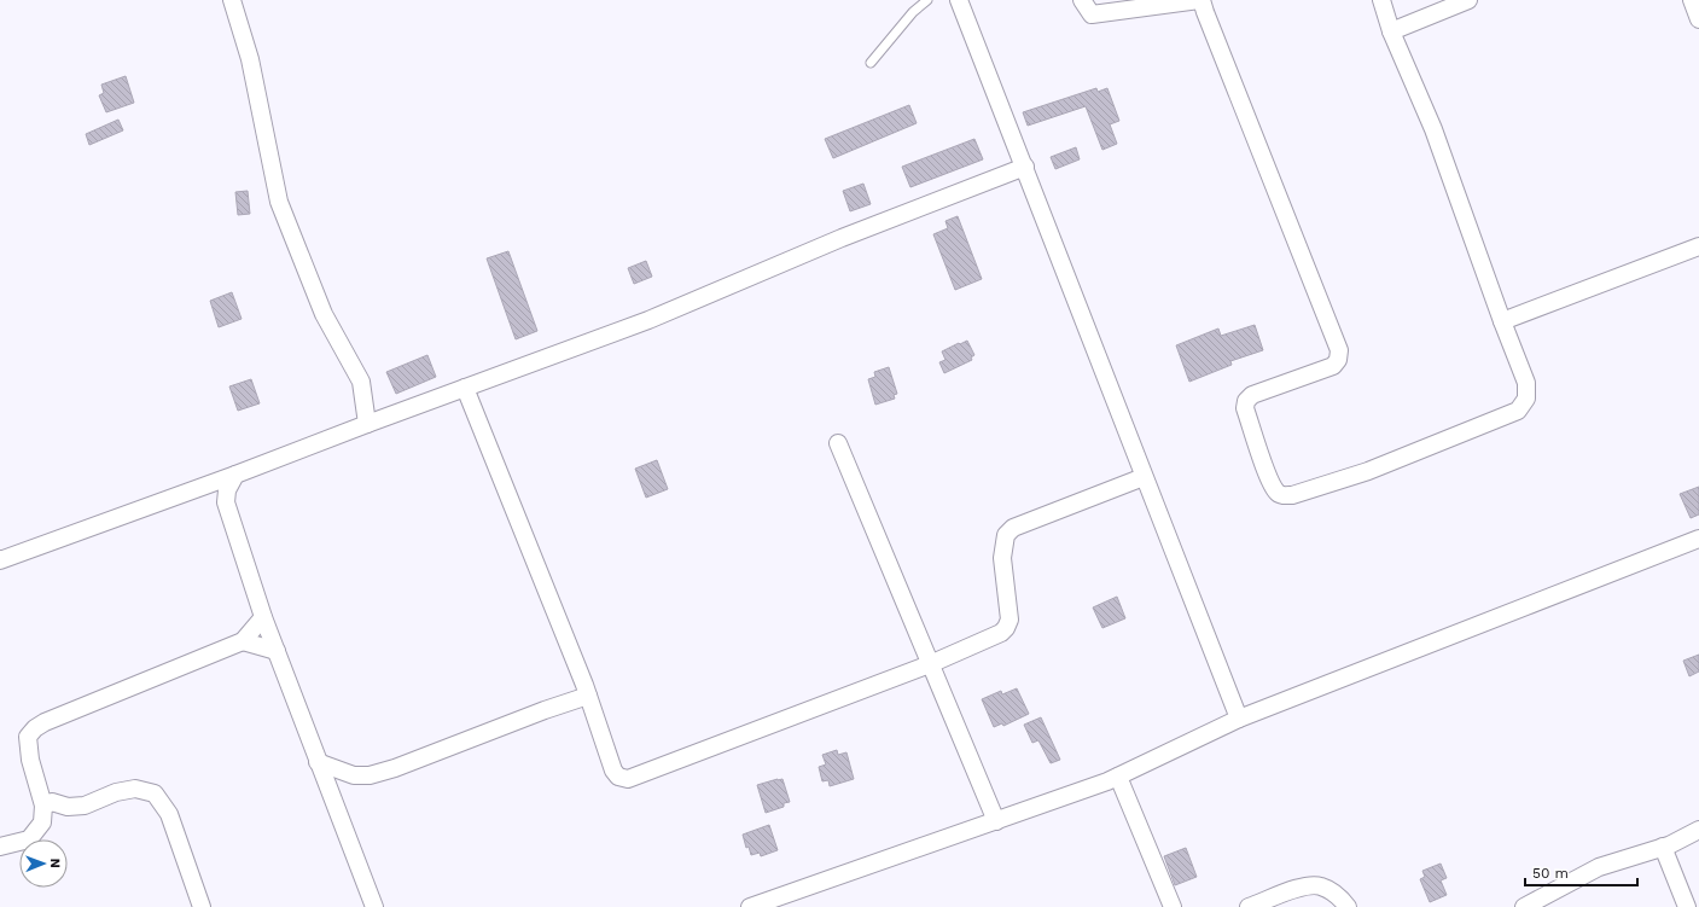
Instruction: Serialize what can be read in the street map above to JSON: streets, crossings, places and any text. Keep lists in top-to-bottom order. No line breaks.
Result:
{"scale_bar":"50 m","north":"right"}
